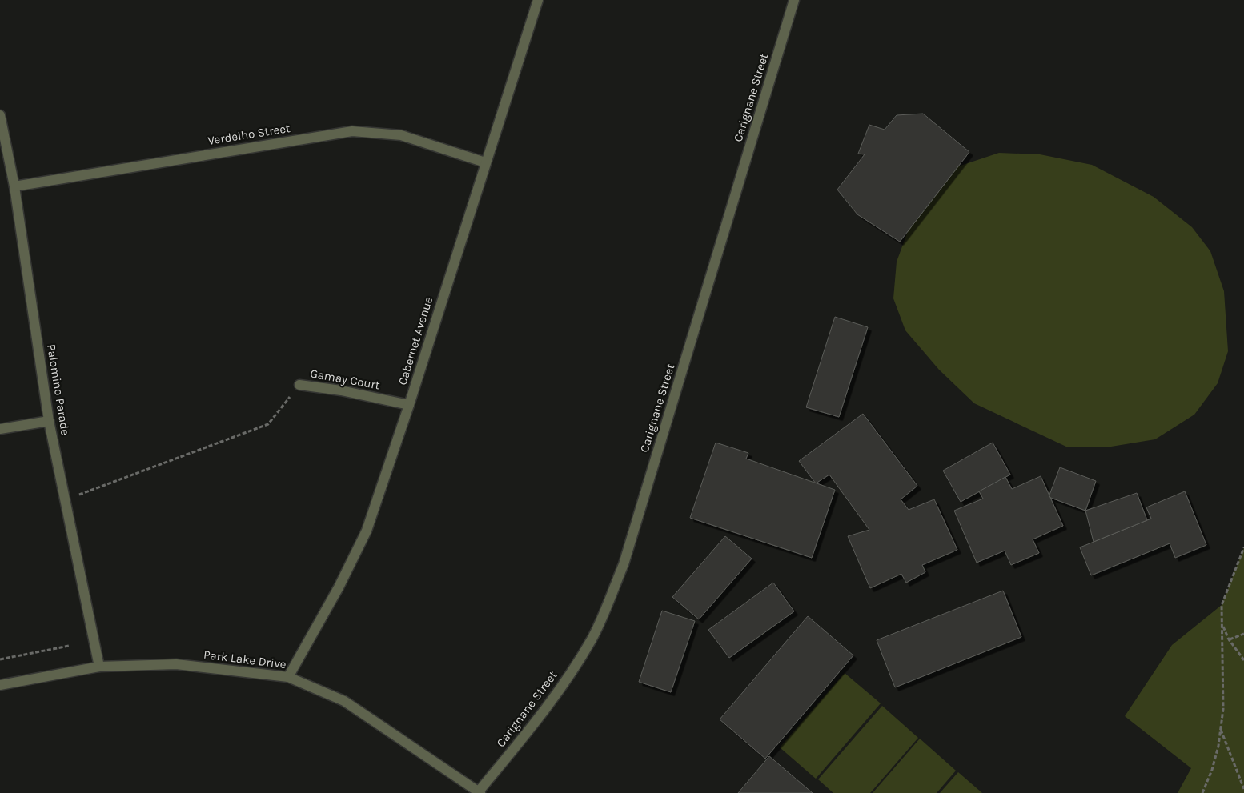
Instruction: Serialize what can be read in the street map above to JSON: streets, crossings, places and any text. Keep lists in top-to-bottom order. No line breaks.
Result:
{"streets":{"street":["Carignane Street","Verdelho Street","Cabernet Avenue","Gamay Court","Palomino Parade","Park Lake Drive"]},"crossings":[["Carignane Street","Park Lake Drive"],["Verdelho Street","Cabernet Avenue"],["Verdelho Street","Palomino Parade"],["Cabernet Avenue","Gamay Court"],["Cabernet Avenue","Park Lake Drive"],["Palomino Parade","Park Lake Drive"]]}
